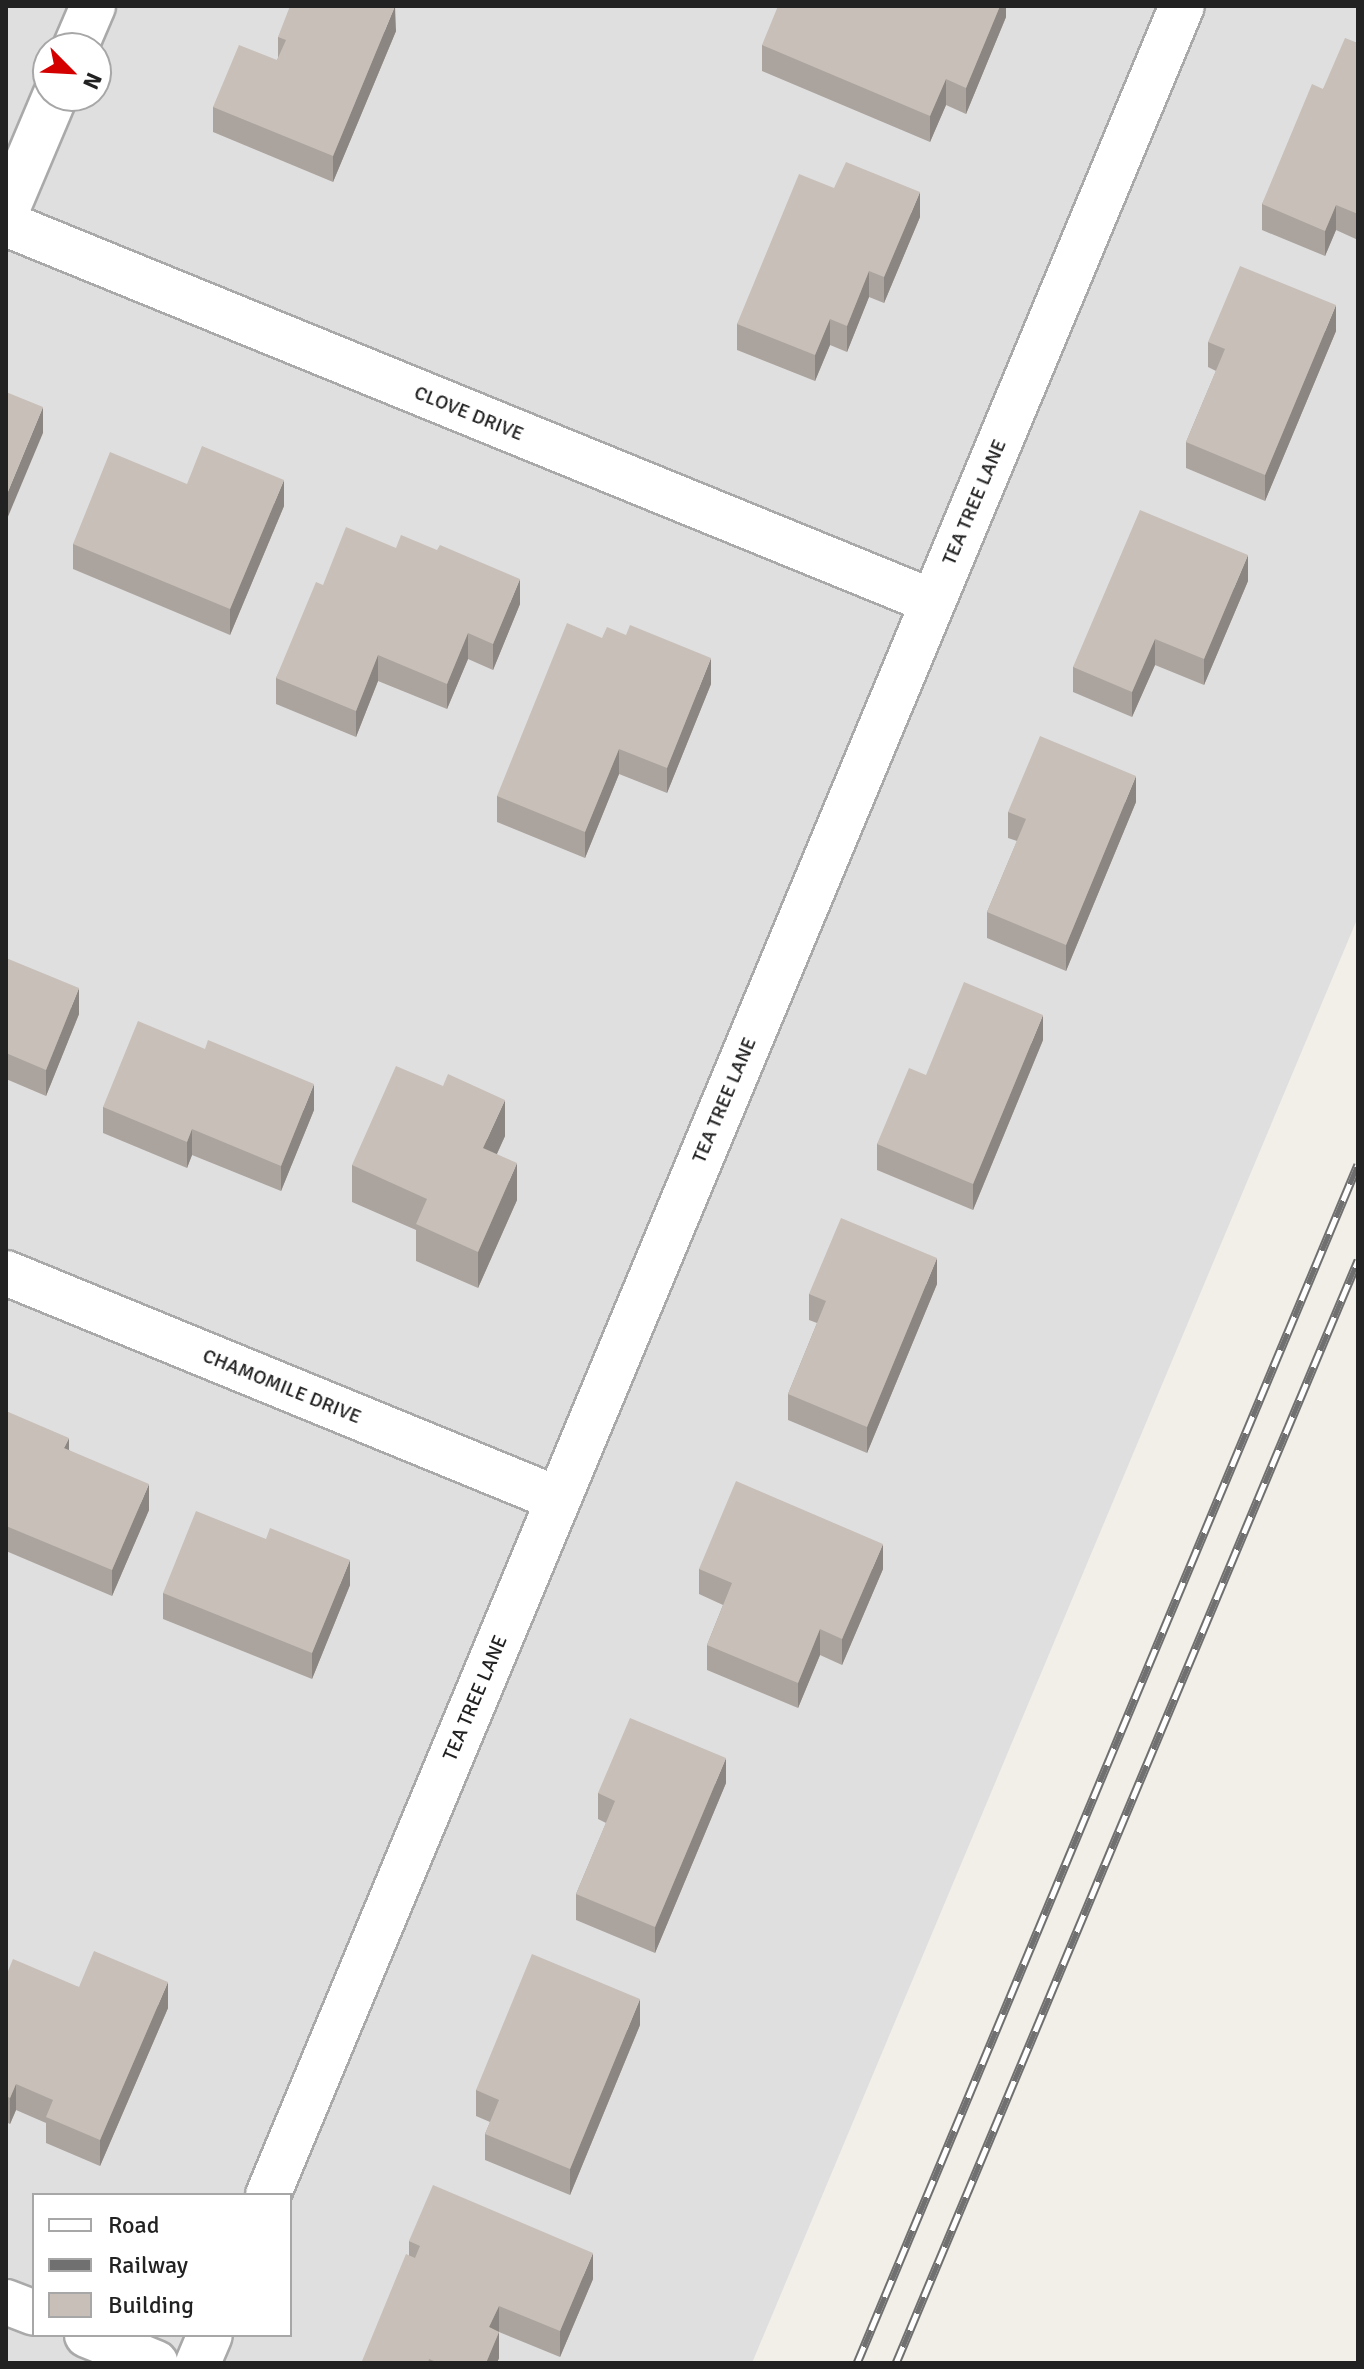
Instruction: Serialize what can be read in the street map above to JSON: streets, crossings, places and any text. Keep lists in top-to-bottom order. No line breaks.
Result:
{"streets":{"street":["CLOVE DRIVE","TEA TREE LANE","CHAMOMILE DRIVE"]},"crossings":[["CLOVE DRIVE","TEA TREE LANE"],["TEA TREE LANE","CHAMOMILE DRIVE"]],"legend":["Road","Railway","Building"],"north":"bottom right"}
